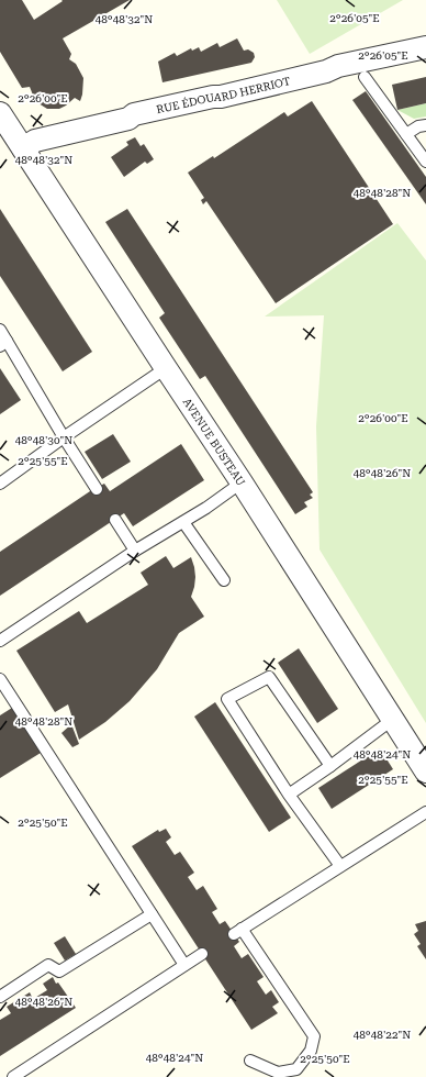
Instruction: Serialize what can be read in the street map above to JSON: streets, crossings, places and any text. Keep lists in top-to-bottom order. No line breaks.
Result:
{"streets":{"street":["RUE ÉDOUARD HERRIOT","AVENUE BUSTEAU"]},"crossings":[["RUE ÉDOUARD HERRIOT","AVENUE BUSTEAU"]],"coordinates":["2°26'05\"E","48°48'32\"N","2°26'00\"E","48°48'28\"N","48°48'30\"N","2°25'55\"E","48°48'26\"N","48°48'24\"N","2°25'50\"E","48°48'22\"N"]}
